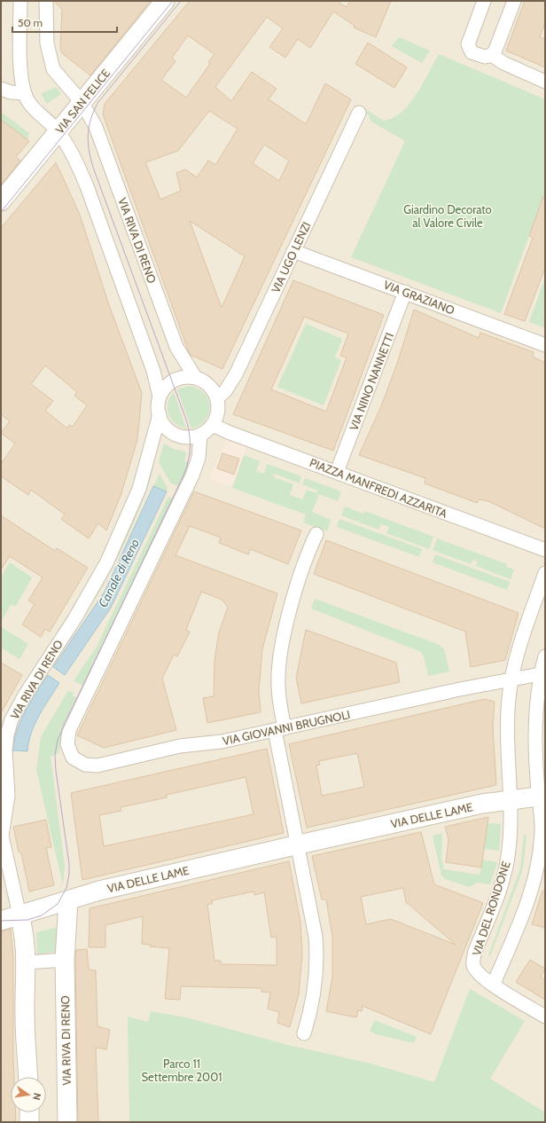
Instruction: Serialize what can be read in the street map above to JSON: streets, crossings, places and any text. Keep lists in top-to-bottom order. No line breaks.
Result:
{"streets":{"street":["VIA SAN FELICE","VIA RIVA DI RENO","VIA UGO LENZI","VIA GRAZIANO","VIA NINO NANNETTI","PIAZZA MANFREDI AZZARITA","VIA GIOVANNI BRUGNOLI","VIA DELLE LAME","VIA DEL RONDONE"]},"crossings":[["VIA SAN FELICE","VIA RIVA DI RENO"],["VIA RIVA DI RENO","VIA UGO LENZI"],["VIA RIVA DI RENO","PIAZZA MANFREDI AZZARITA"],["VIA RIVA DI RENO","VIA GIOVANNI BRUGNOLI"],["VIA RIVA DI RENO","VIA DELLE LAME"],["VIA UGO LENZI","VIA GRAZIANO"],["VIA UGO LENZI","PIAZZA MANFREDI AZZARITA"],["VIA UGO LENZI","VIA GIOVANNI BRUGNOLI"],["VIA GRAZIANO","VIA NINO NANNETTI"],["VIA NINO NANNETTI","PIAZZA MANFREDI AZZARITA"],["PIAZZA MANFREDI AZZARITA","VIA GIOVANNI BRUGNOLI"],["VIA GIOVANNI BRUGNOLI","VIA DEL RONDONE"],["VIA DELLE LAME","VIA DEL RONDONE"]],"water":["Canale di Reno"],"parks":["Giardino Decorato al Valore Civile","Parco 11 Settembre 2001"],"scale_bar":"50 m","north":"right"}
